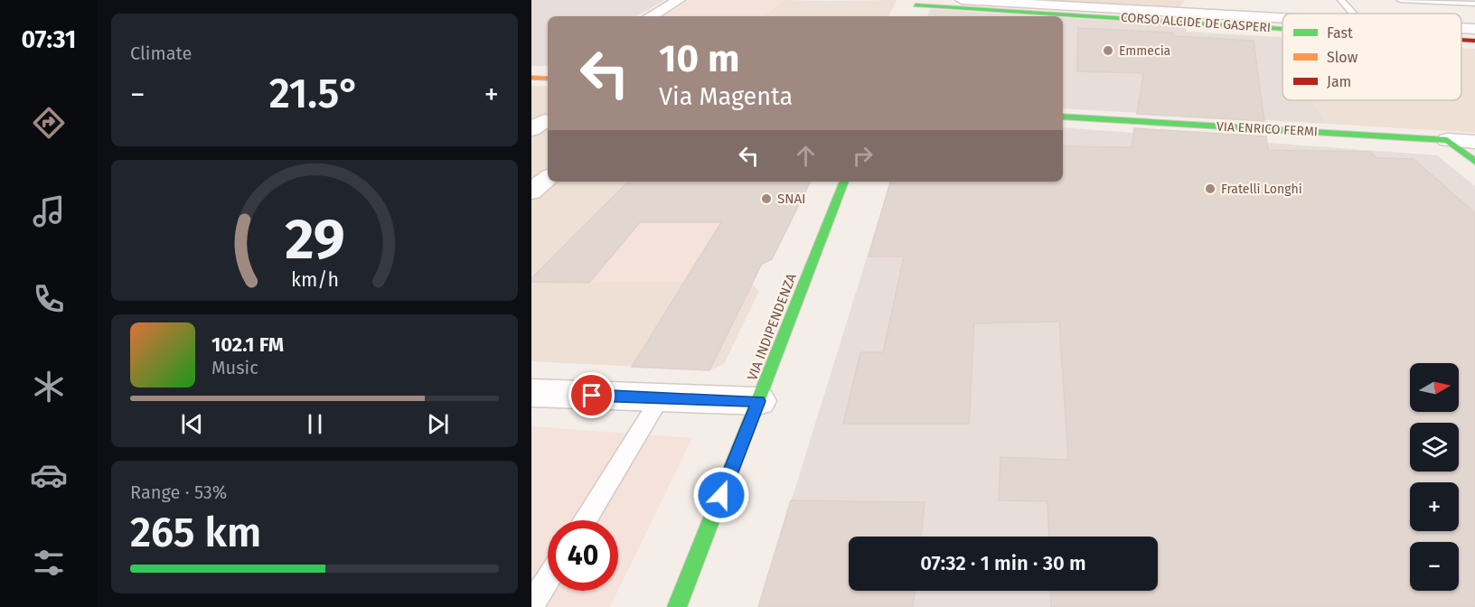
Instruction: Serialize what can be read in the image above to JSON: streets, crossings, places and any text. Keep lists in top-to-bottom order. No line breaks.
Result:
{"streets":{"street":["CORSO ALCIDE DE GASPERI","VIA ENRICO FERMI","VIA INDIPENDENZA"]},"places":["Emmecia","Fratelli Longhi","SNAI"],"legend":["Fast","Slow","Jam"],"north":"right","page":{"tabs":"07:31","tile":["Climate",["Range · 53%","265 km"]],"turn":["10 m","Via Magenta"],"heat":["−","21.5°","+"],"song":["102.1 FM","Music"],"map_buttons":["+","−"],"limit":"40","trip":"07:32 · 1 min · 30 m","gauge":["29","km/h"]}}
